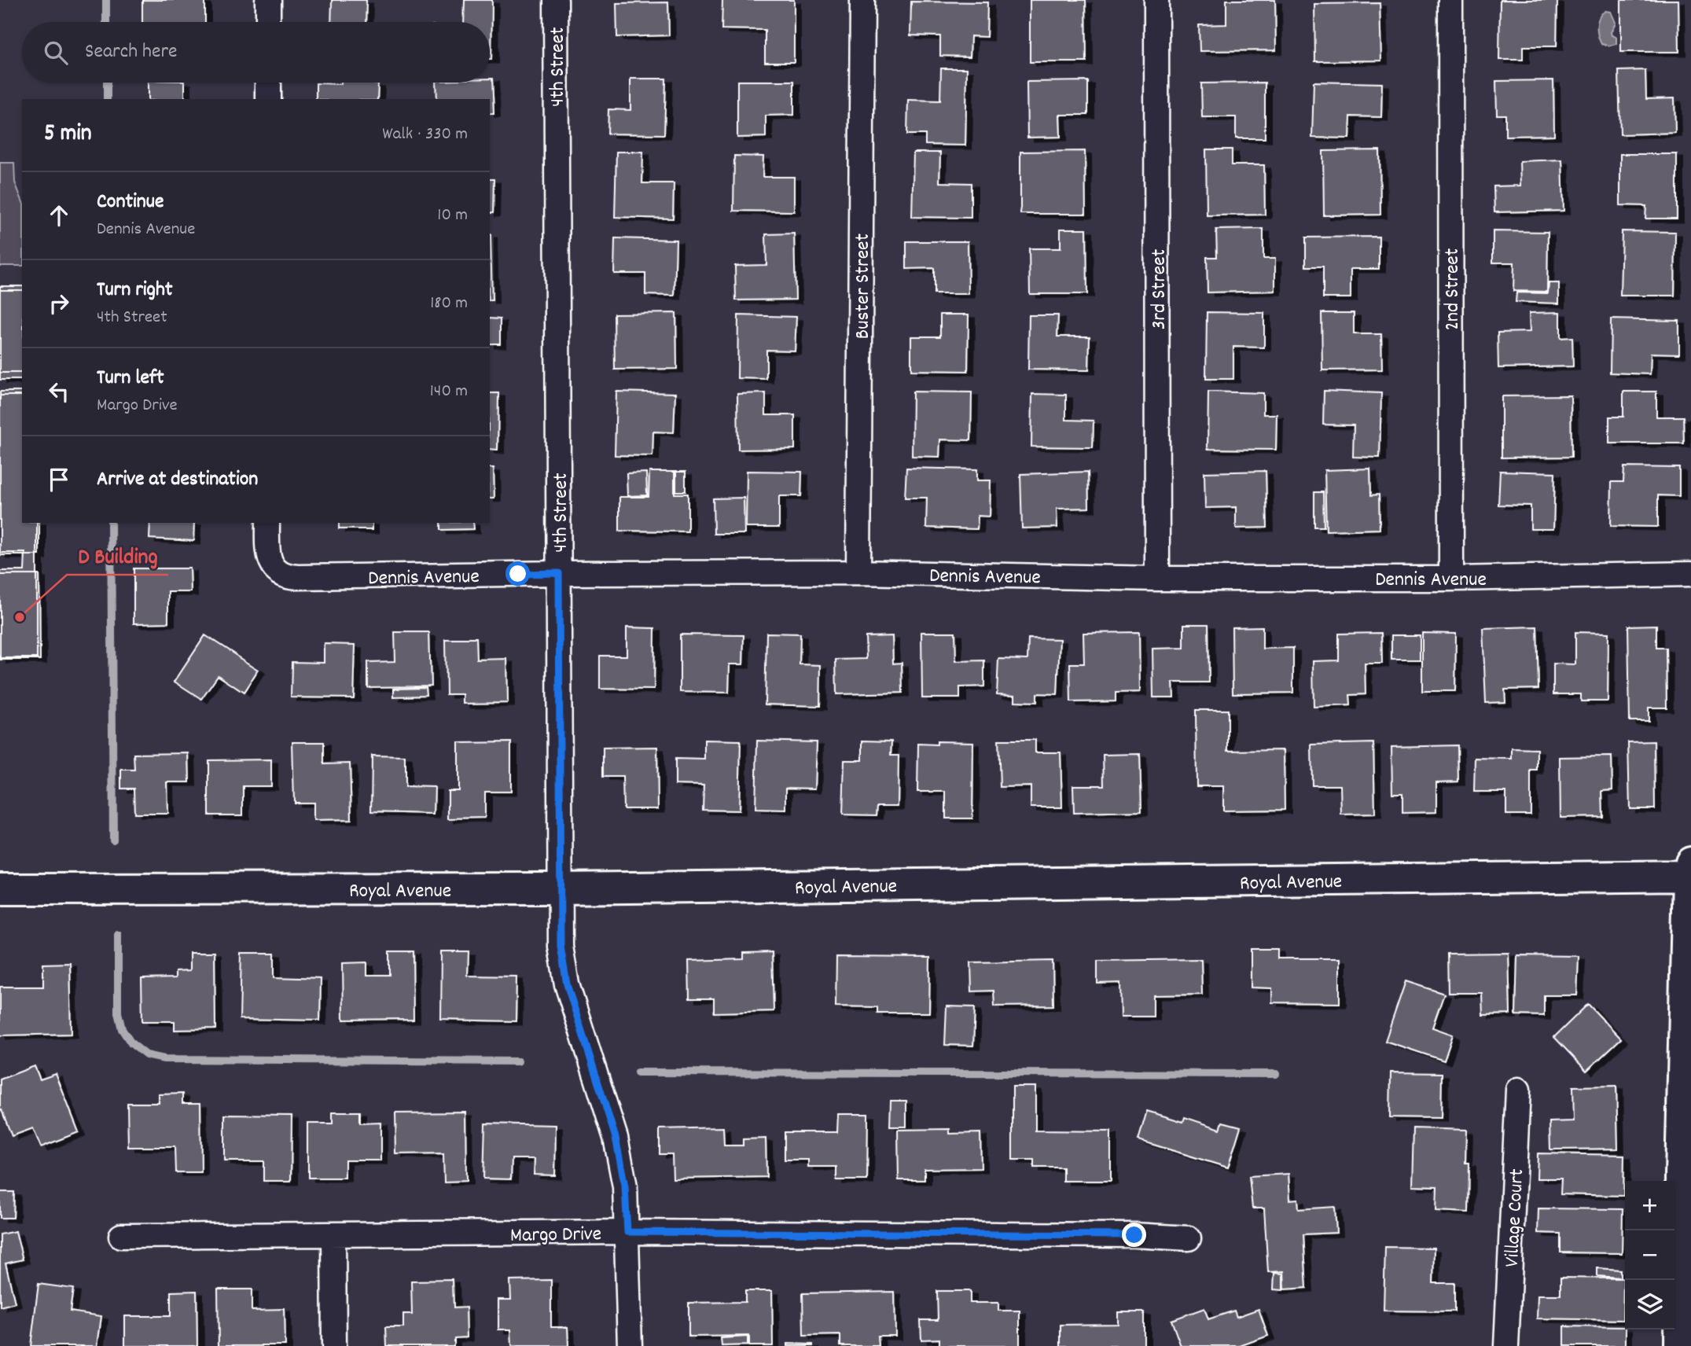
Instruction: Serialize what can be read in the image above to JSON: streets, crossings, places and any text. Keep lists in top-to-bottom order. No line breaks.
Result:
{"streets":{"main road":["Royal Avenue"],"street":["4th Street","Buster Street","3rd Street","2nd Street","Dennis Avenue","Village Court","Margo Drive"]},"crossings":[["4th Street","Dennis Avenue"],["4th Street","Royal Avenue"],["4th Street","Margo Drive"],["Buster Street","Dennis Avenue"],["3rd Street","Dennis Avenue"],["2nd Street","Dennis Avenue"]],"places":["D Building"],"page":{"search":"Search here","heading":["5 min","Walk · 330 m"],"list":[["Continue","Dennis Avenue","10 m"],["Turn right","4th Street","180 m"],["Turn left","Margo Drive","140 m"],"Arrive at destination"],"map_buttons":["+","−"]}}
